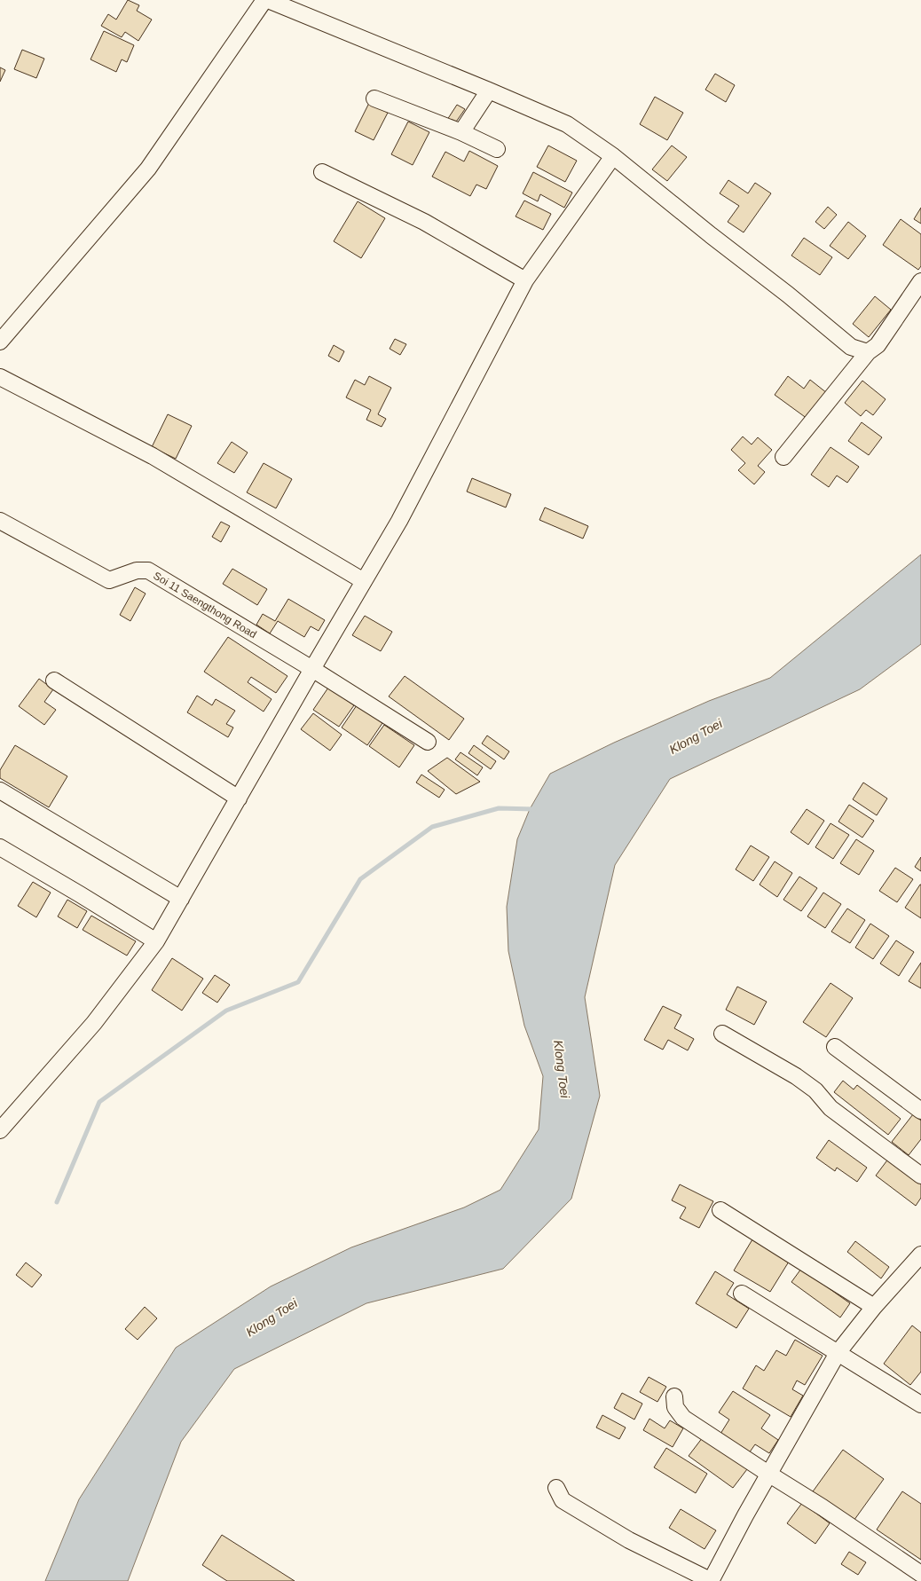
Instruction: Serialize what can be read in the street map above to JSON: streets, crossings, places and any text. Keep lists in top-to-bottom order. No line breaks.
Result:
{"streets":{"street":["Soi 11 Saengthong Road"]},"water":["Klong Toei"]}
